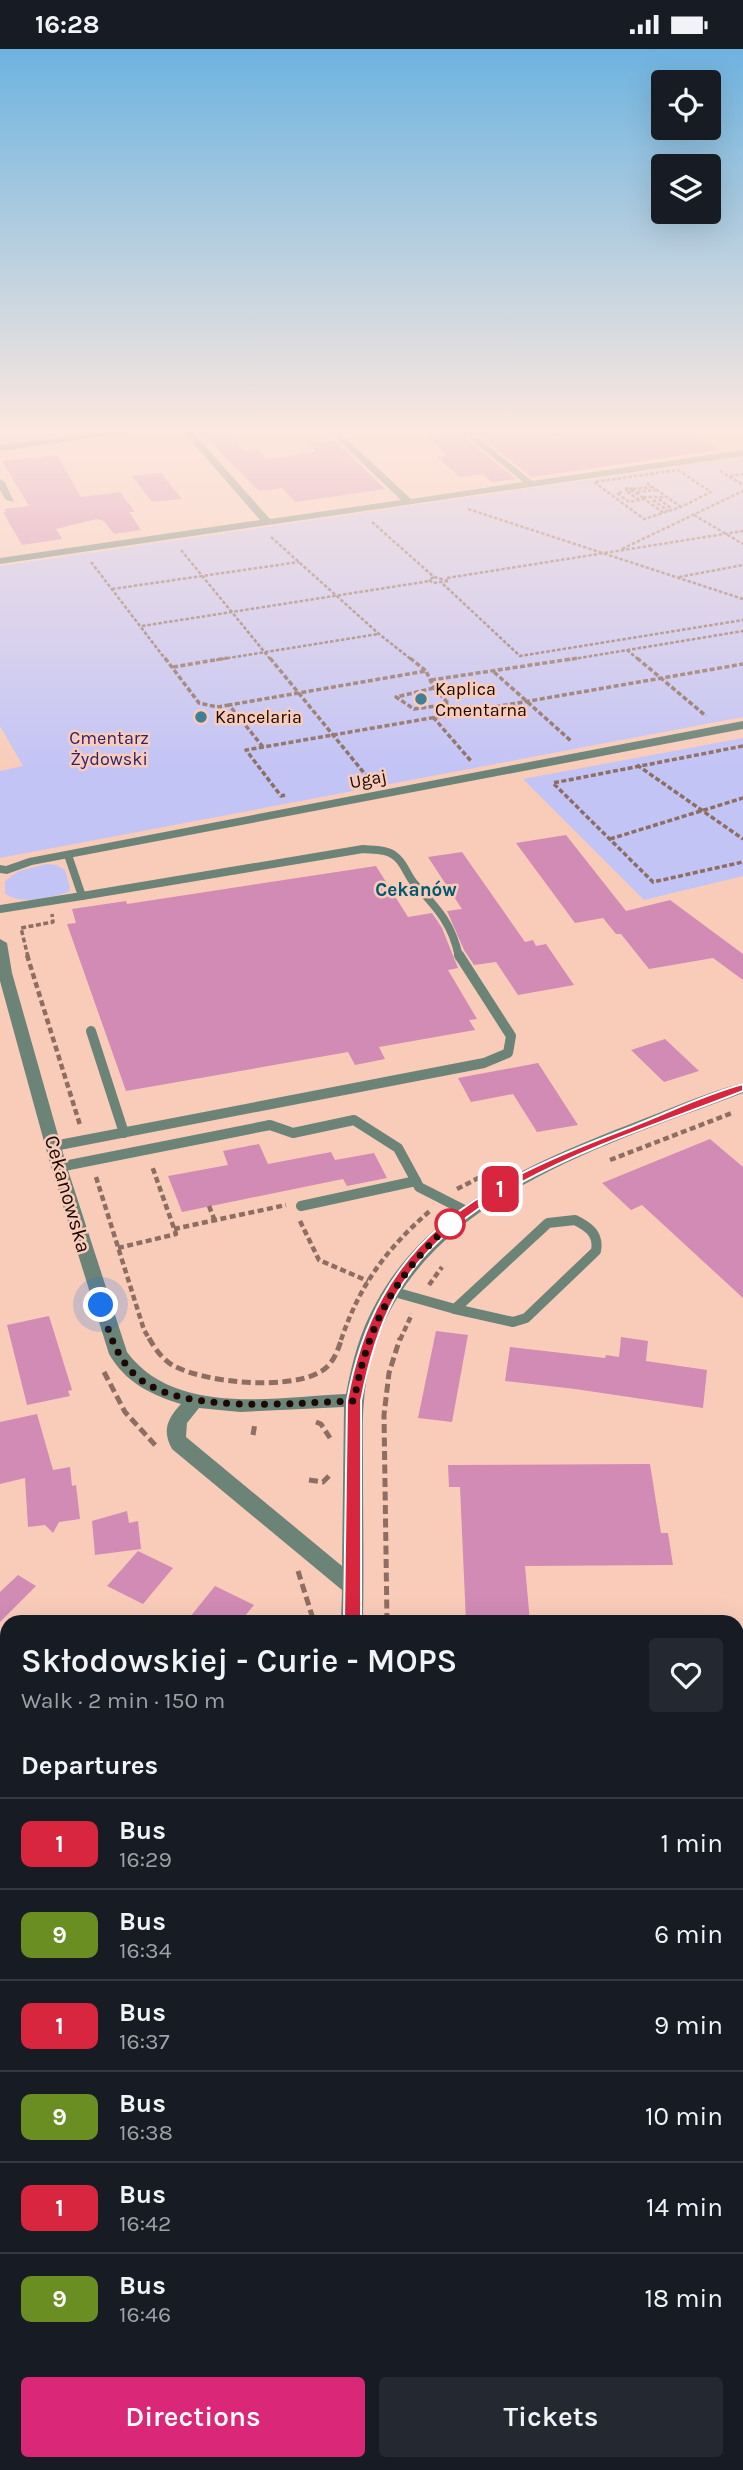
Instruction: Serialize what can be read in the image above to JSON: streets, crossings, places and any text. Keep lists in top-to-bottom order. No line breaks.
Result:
{"streets":{"street":["Ugaj","Cekanowska"]},"districts":["Cekanów"],"parks":["Cmentarz Żydowski"],"places":["Kaplica Cmentarna","Kancelaria"],"lines":["bus line 1"],"page":{"status":"16:28","on_map":"1","heading":[["Skłodowskiej - Curie - MOPS","Walk · 2 min · 150 m"],"Departures"],"list":[{"mark":"1","name":"Bus","note":"16:29","value":"1 min"},{"mark":"9","name":"Bus","note":"16:34","value":"6 min"},{"mark":"1","name":"Bus","note":"16:37","value":"9 min"},{"mark":"9","name":"Bus","note":"16:38","value":"10 min"},{"mark":"1","name":"Bus","note":"16:42","value":"14 min"},{"mark":"9","name":"Bus","note":"16:46","value":"18 min"}],"buttons":["Directions","Tickets"]}}
